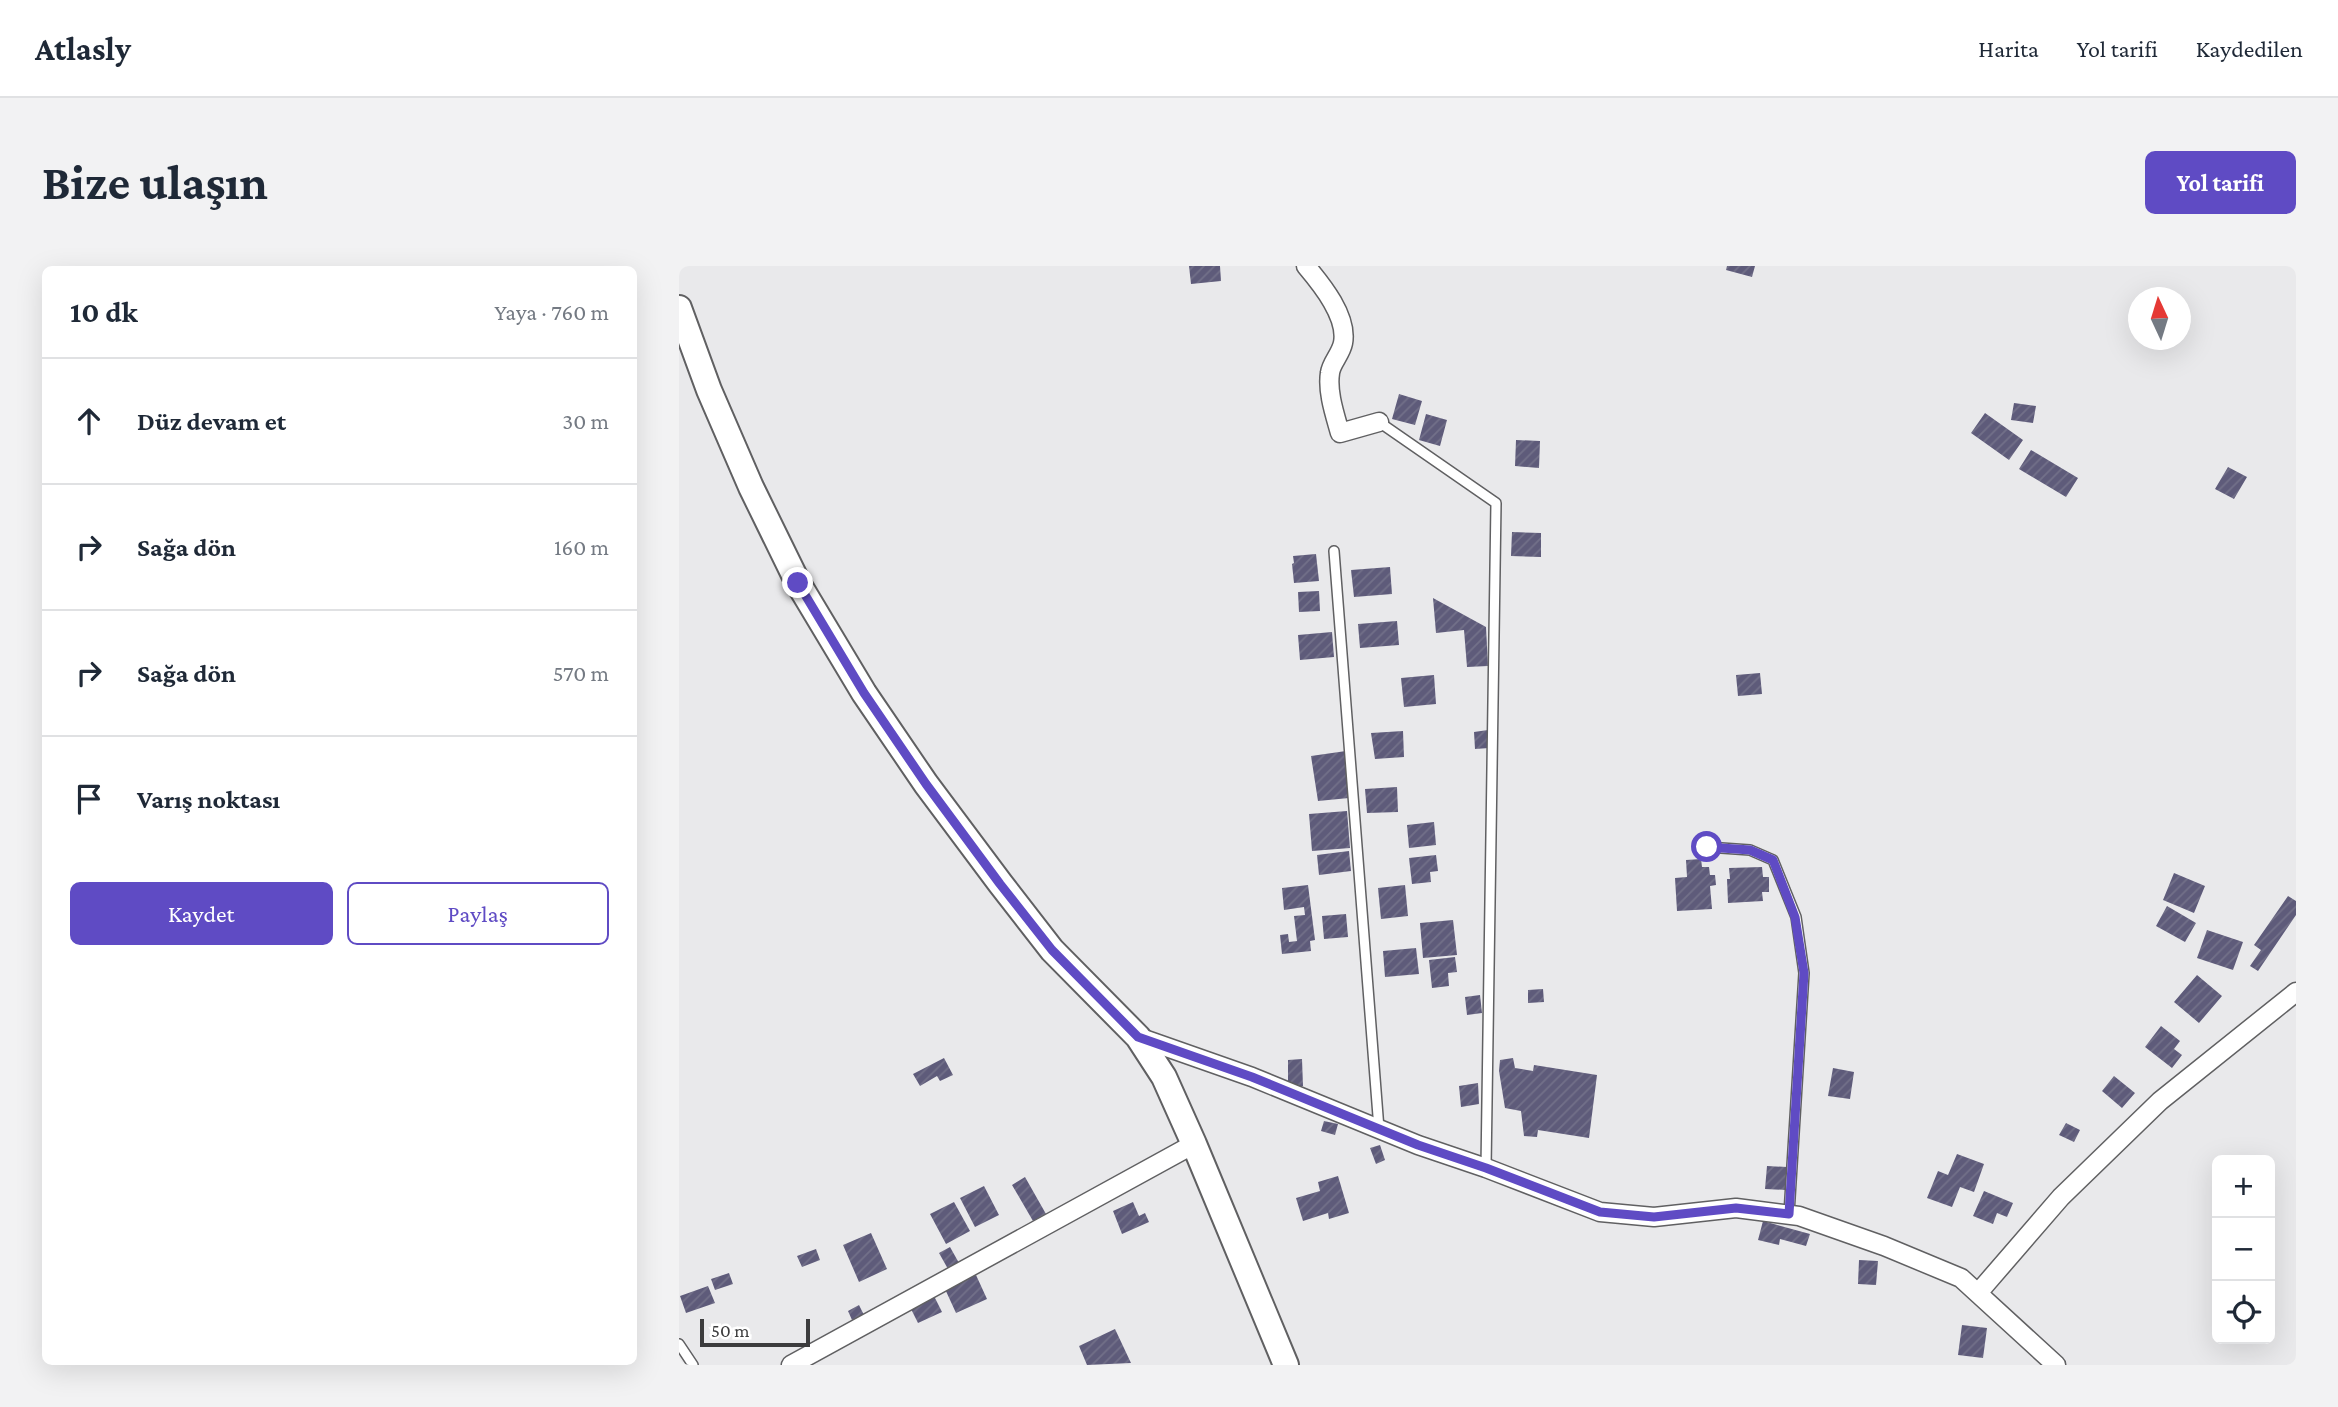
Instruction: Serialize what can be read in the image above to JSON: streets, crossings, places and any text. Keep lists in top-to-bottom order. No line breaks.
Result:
{"scale_bar":"50 m","north":"top","page":{"header":"Atlasly","nav":["Harita","Yol tarifi","Kaydedilen"],"buttons":["Yol tarifi",["Kaydet","Paylaş"]],"title":"Bize ulaşın","heading":["10 dk","Yaya · 760 m"],"list":[["Düz devam et","30 m"],["Sağa dön","160 m"],["Sağa dön","570 m"],"Varış noktası"],"map_buttons":["+","−"],"scale":"50 m"}}
